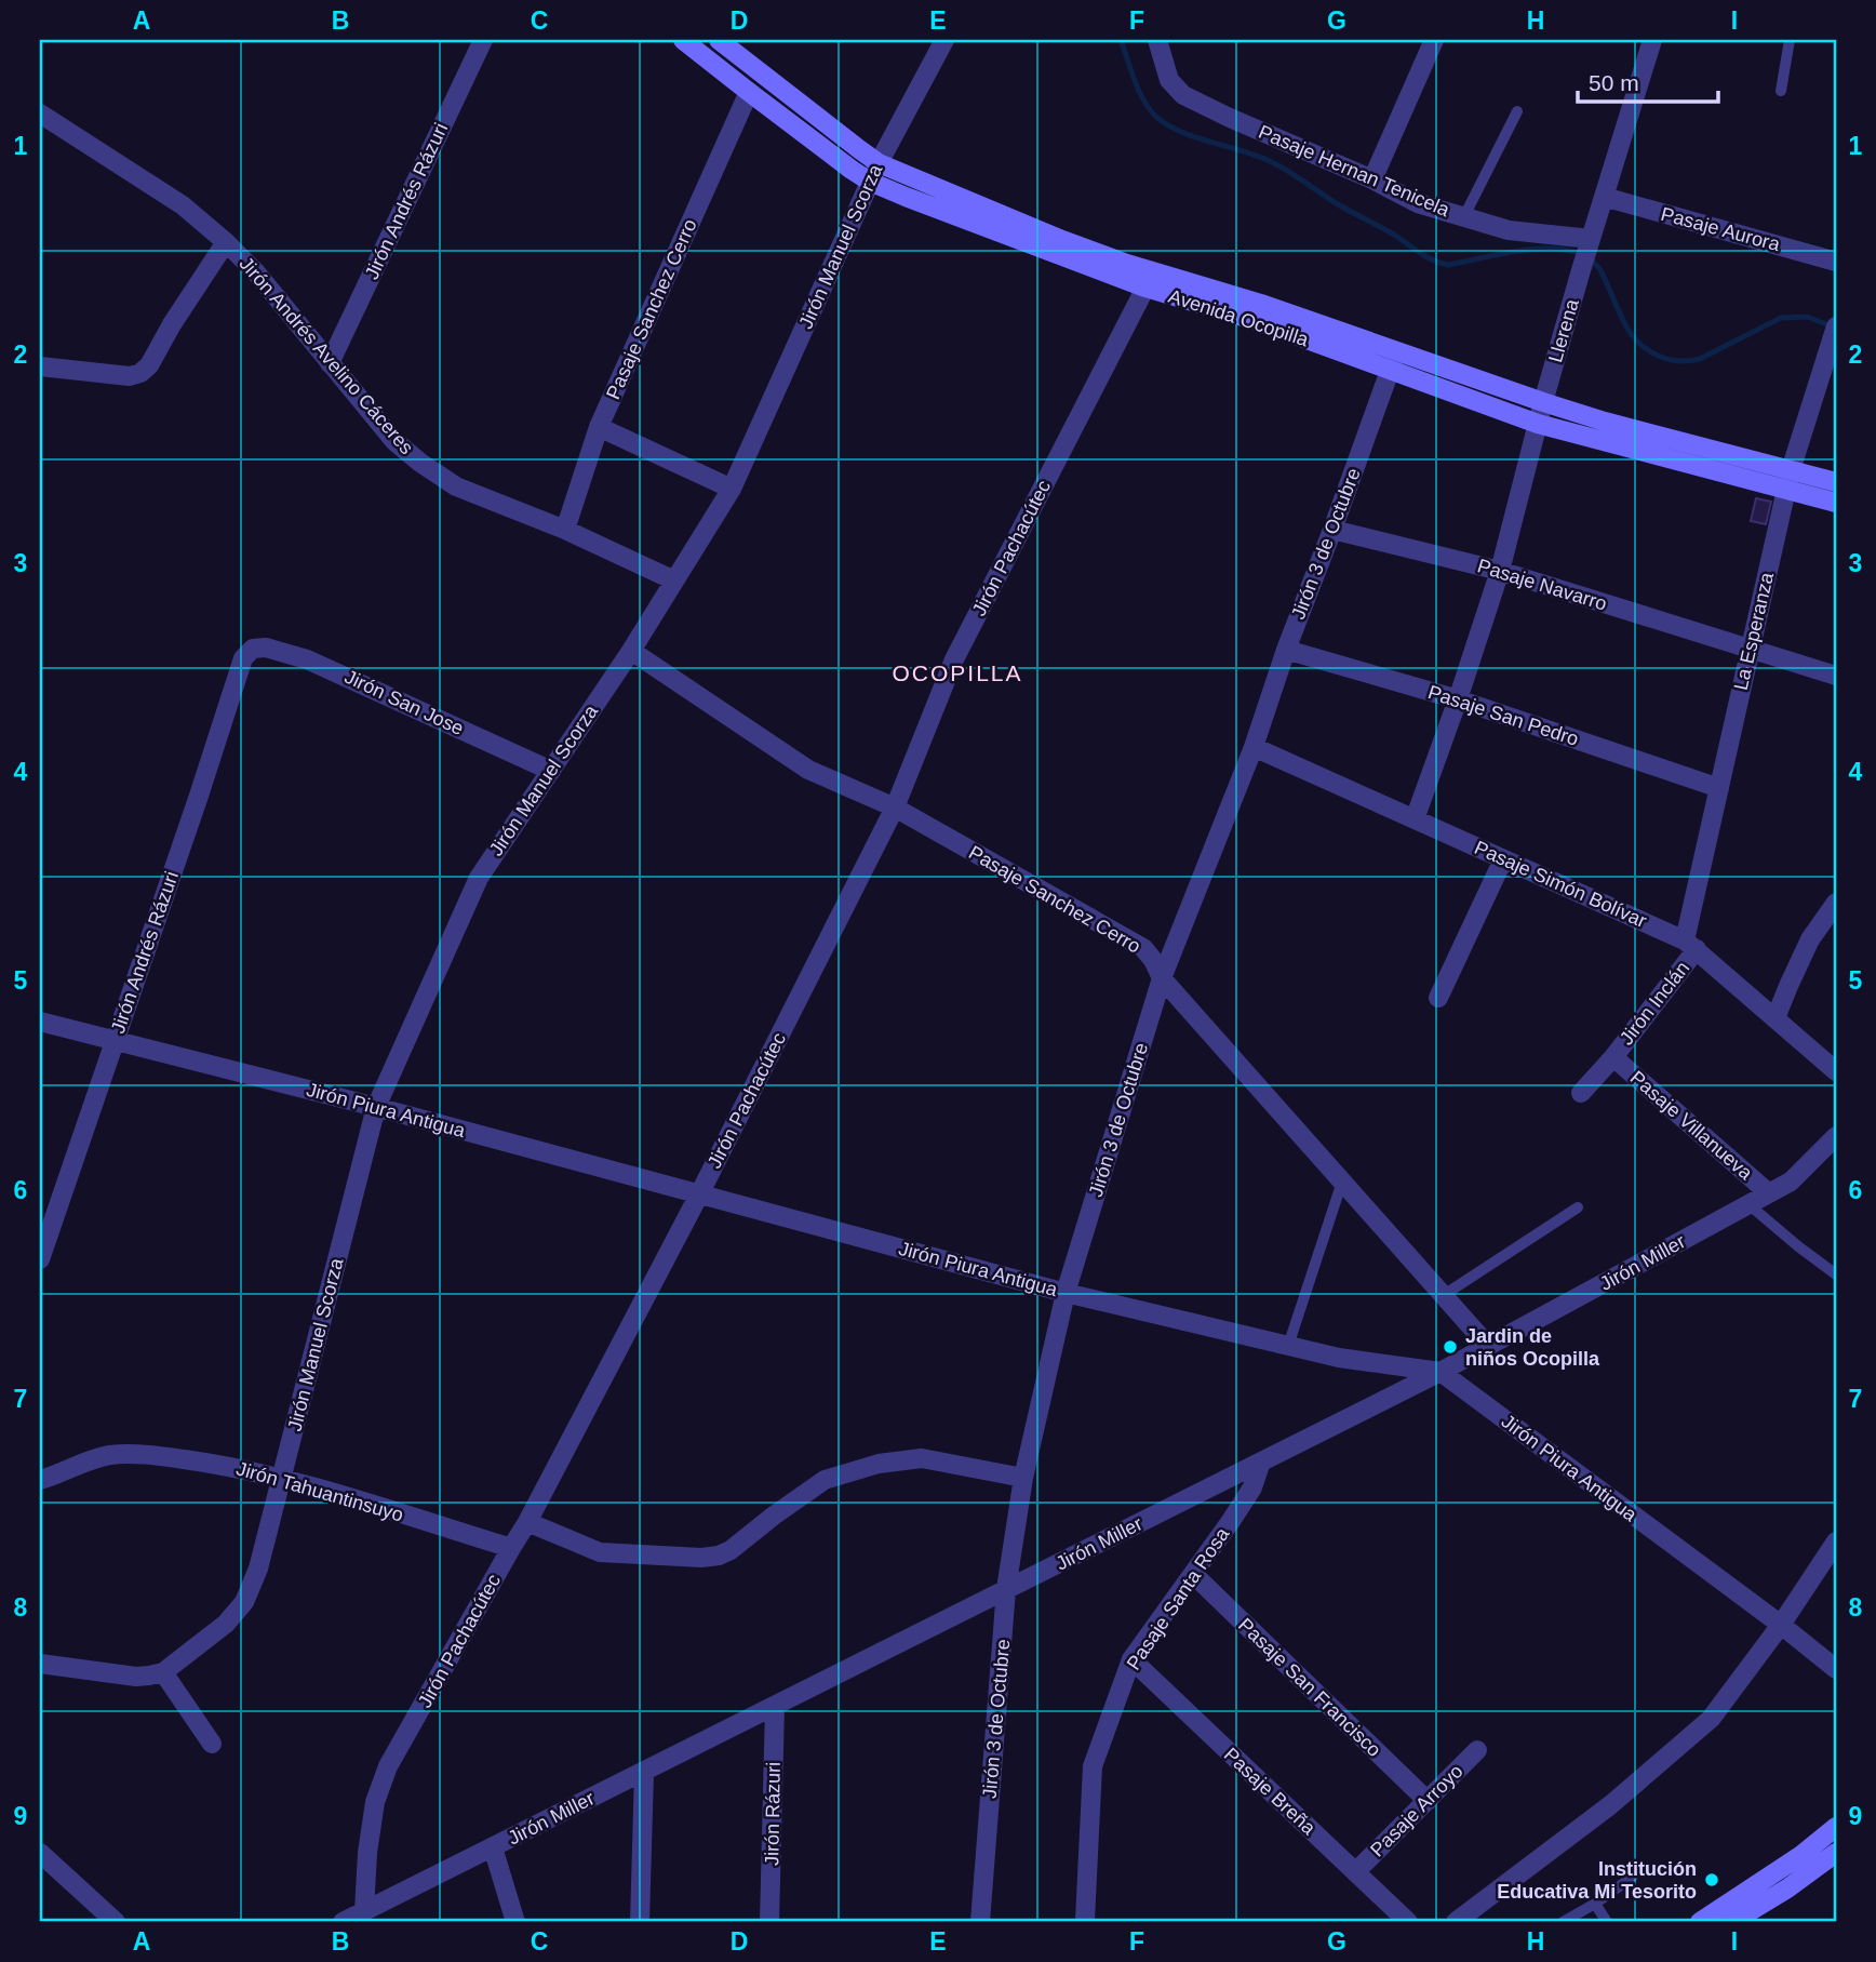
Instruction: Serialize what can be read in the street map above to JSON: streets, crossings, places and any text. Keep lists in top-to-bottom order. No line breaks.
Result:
{"streets":{"street":["Pasaje Hernan Tenicela","Jirón Andrés Rázuri","Pasaje Aurora","Jirón Manuel Scorza","Pasaje Sanchez Cerro","Avenida Ocopilla","Llerena","Jirón Andrés Avelino Cáceres","Jirón 3 de Octubre","Jirón Pachacútec","Pasaje Navarro","La Esperanza","Jirón San Jose","Pasaje San Pedro","Pasaje Simón Bolívar","Jirón Inclán","Jirón Piura Antigua","Pasaje Villanueva","Jirón Miller","Jirón Tahuantinsuyo","Pasaje Santa Rosa","Pasaje San Francisco","Pasaje Breña","Pasaje Arroyo","Jirón Rázuri"]},"crossings":[["Pasaje Hernan Tenicela","Llerena"],["Jirón Andrés Rázuri","Jirón Andrés Avelino Cáceres"],["Jirón Andrés Rázuri","Jirón San Jose"],["Jirón Andrés Rázuri","Jirón Piura Antigua"],["Pasaje Aurora","Llerena"],["Jirón Manuel Scorza","Pasaje Sanchez Cerro"],["Jirón Manuel Scorza","Avenida Ocopilla"],["Jirón Manuel Scorza","Jirón Andrés Avelino Cáceres"],["Jirón Manuel Scorza","Jirón San Jose"],["Jirón Manuel Scorza","Jirón Piura Antigua"],["Jirón Manuel Scorza","Jirón Tahuantinsuyo"],["Pasaje Sanchez Cerro","Avenida Ocopilla"],["Pasaje Sanchez Cerro","Jirón Andrés Avelino Cáceres"],["Pasaje Sanchez Cerro","Jirón 3 de Octubre"],["Pasaje Sanchez Cerro","Jirón Pachacútec"],["Pasaje Sanchez Cerro","Jirón Miller"],["Avenida Ocopilla","Llerena"],["Avenida Ocopilla","Jirón 3 de Octubre"],["Avenida Ocopilla","Jirón Pachacútec"],["Avenida Ocopilla","La Esperanza"],["Llerena","Pasaje Navarro"],["Llerena","Pasaje San Pedro"],["Llerena","Pasaje Simón Bolívar"],["Jirón 3 de Octubre","Pasaje Navarro"],["Jirón 3 de Octubre","Pasaje San Pedro"],["Jirón 3 de Octubre","Pasaje Simón Bolívar"],["Jirón 3 de Octubre","Jirón Piura Antigua"],["Jirón 3 de Octubre","Jirón Miller"],["Jirón Pachacútec","Jirón Piura Antigua"],["Jirón Pachacútec","Jirón Miller"],["Jirón Pachacútec","Jirón Tahuantinsuyo"],["Pasaje Navarro","La Esperanza"],["La Esperanza","Pasaje San Pedro"],["La Esperanza","Pasaje Simón Bolívar"],["La Esperanza","Jirón Inclán"],["Pasaje Simón Bolívar","Jirón Inclán"],["Jirón Inclán","Pasaje Villanueva"],["Jirón Piura Antigua","Jirón Miller"],["Pasaje Villanueva","Jirón Miller"],["Jirón Miller","Pasaje Santa Rosa"],["Jirón Miller","Jirón Rázuri"],["Pasaje Santa Rosa","Pasaje San Francisco"],["Pasaje Santa Rosa","Pasaje Breña"],["Pasaje San Francisco","Pasaje Arroyo"],["Pasaje Breña","Pasaje Arroyo"]],"districts":["OCOPILLA"],"places":["Jardin de niños Ocopilla","Institución Educativa Mi Tesorito"],"scale_bar":"50 m","grid":{"columns":["A","B","C","D","E","F","G","H","I"],"rows":["1","2","3","4","5","6","7","8","9"]}}
